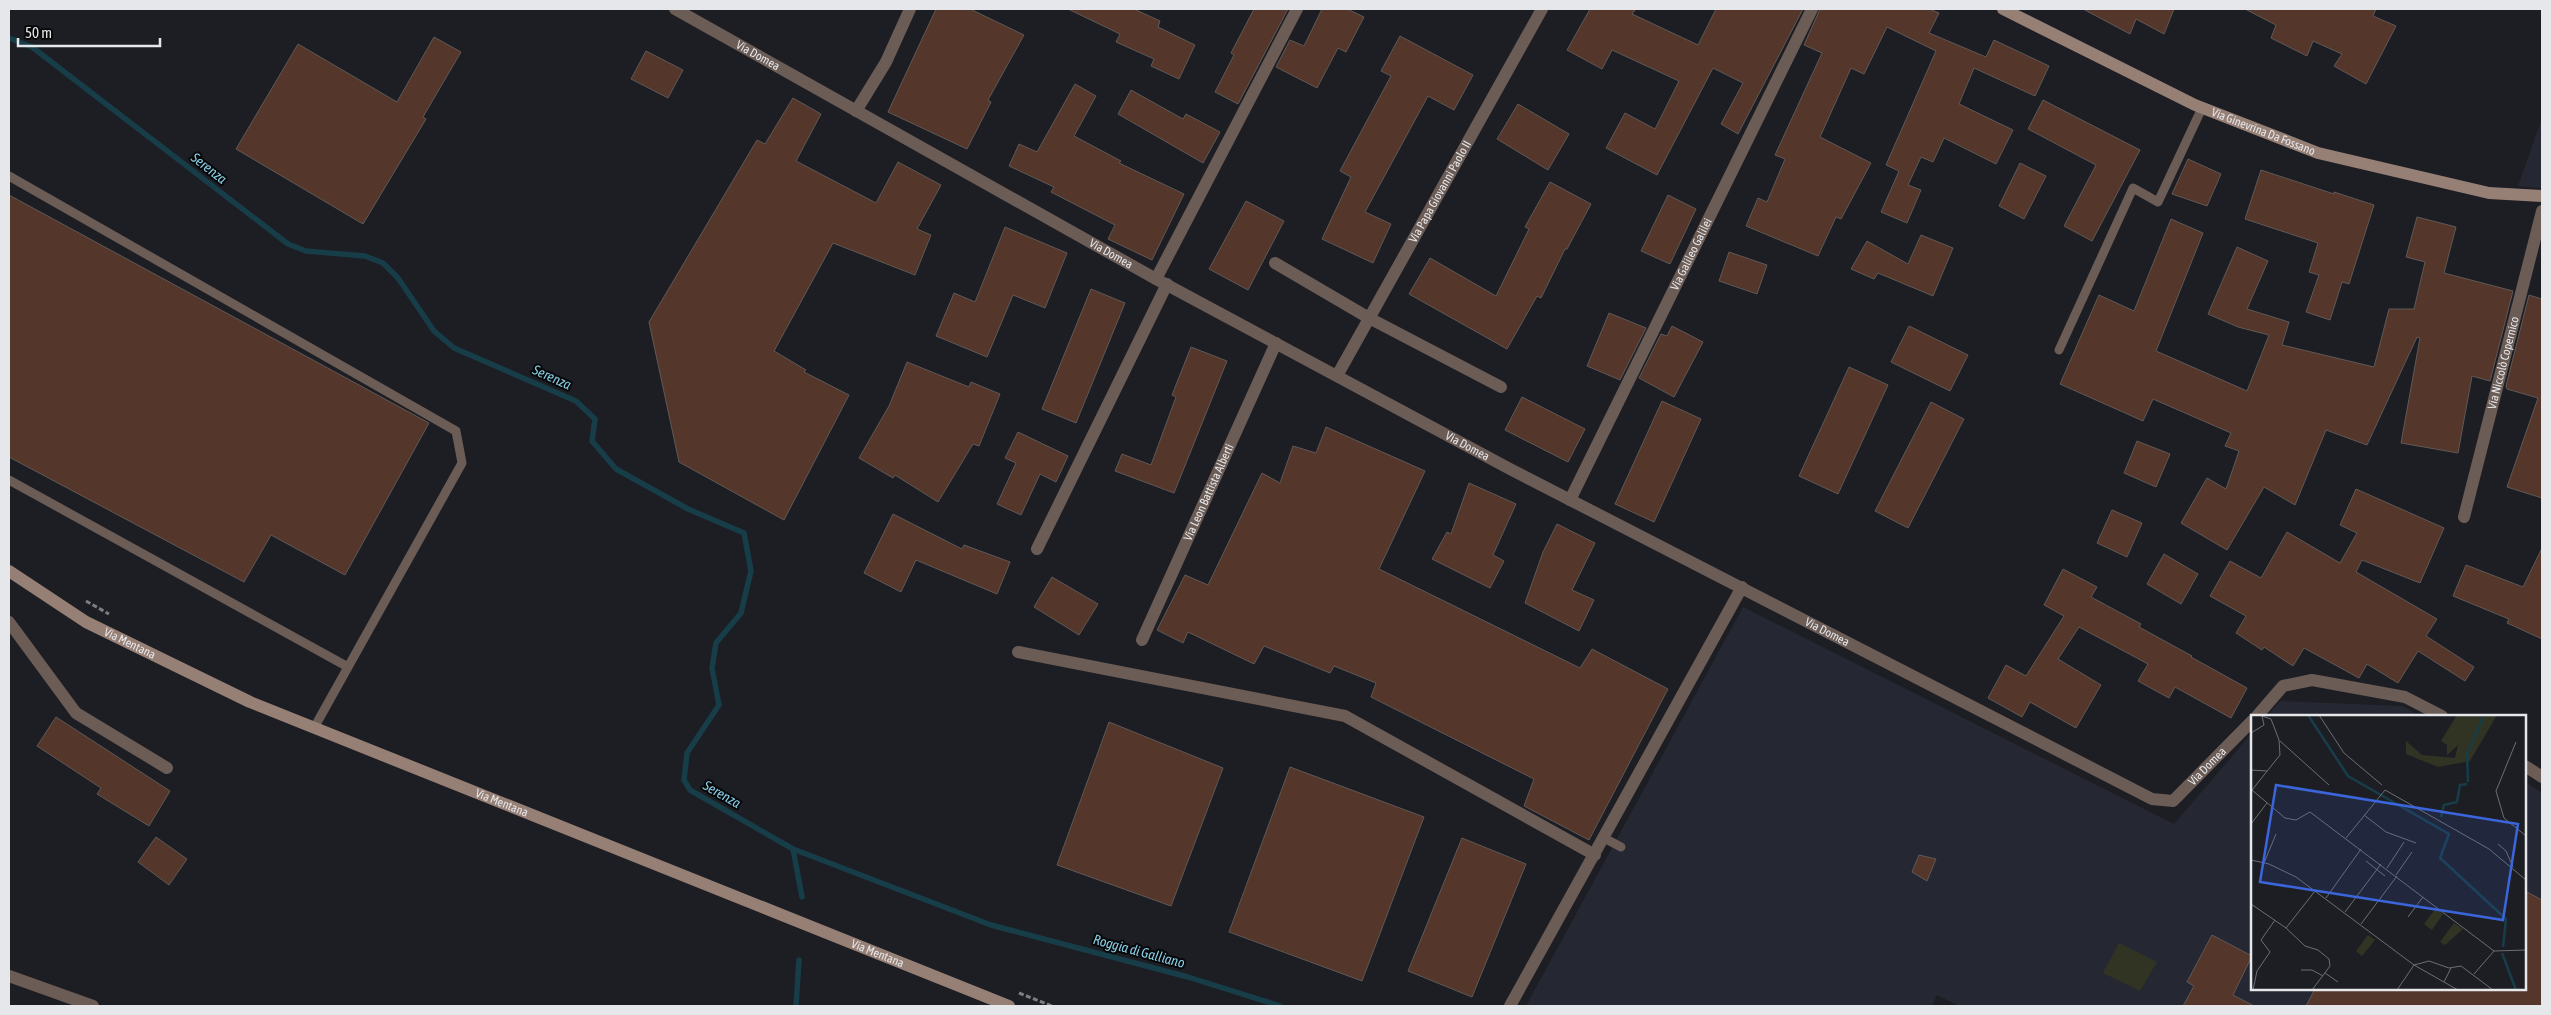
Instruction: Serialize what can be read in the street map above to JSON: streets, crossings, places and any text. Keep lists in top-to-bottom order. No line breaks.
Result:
{"streets":{"street":["Via Domea","Via Ginevrina Da Fossano","Via Papa Giovanni Paolo II","Via Galileo Galilei","Via Niccolò Copernico","Via Leon Battista Alberti","Via Mentana"]},"crossings":[["Via Domea","Via Papa Giovanni Paolo II"],["Via Domea","Via Galileo Galilei"],["Via Domea","Via Leon Battista Alberti"]],"water":["Serenza","Roggia di Galliano"],"scale_bar":"50 m"}
